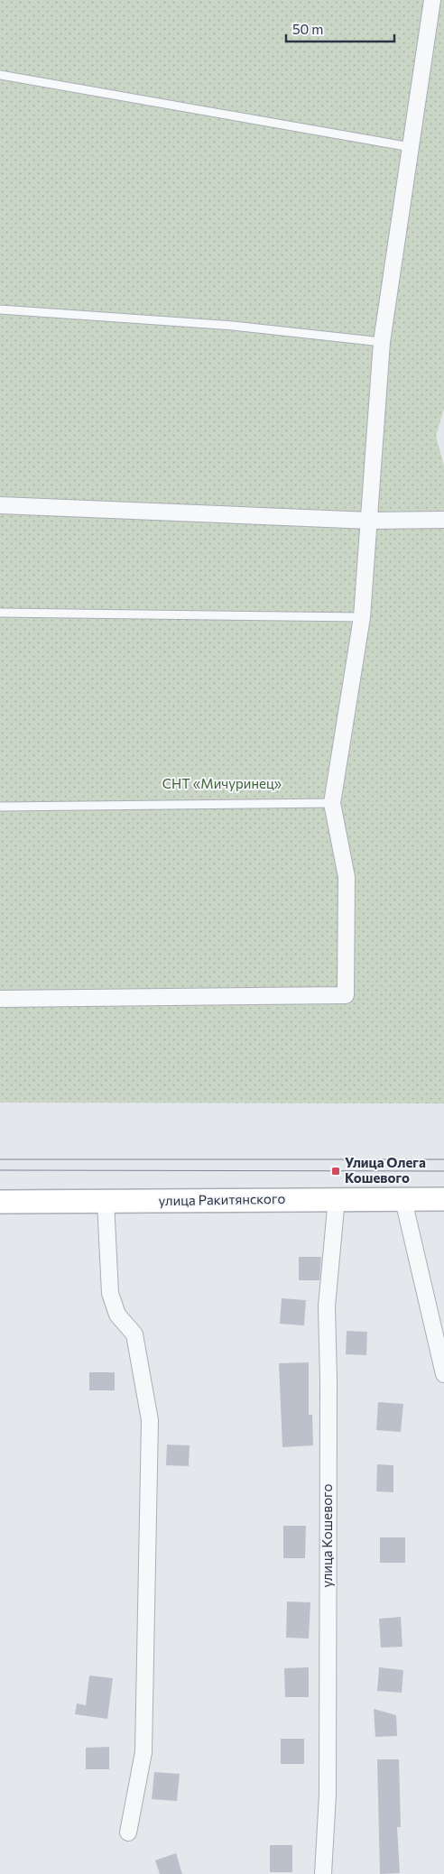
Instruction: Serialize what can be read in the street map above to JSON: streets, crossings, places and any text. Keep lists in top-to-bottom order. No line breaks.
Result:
{"streets":{"main road":["улица Ракитянского"],"street":["улица Кошевого"]},"crossings":[["улица Ракитянского","улица Кошевого"]],"parks":["СНТ «Мичуринец»"],"places":{"transit":["Улица Олега Кошевого"]},"scale_bar":"50 m"}
